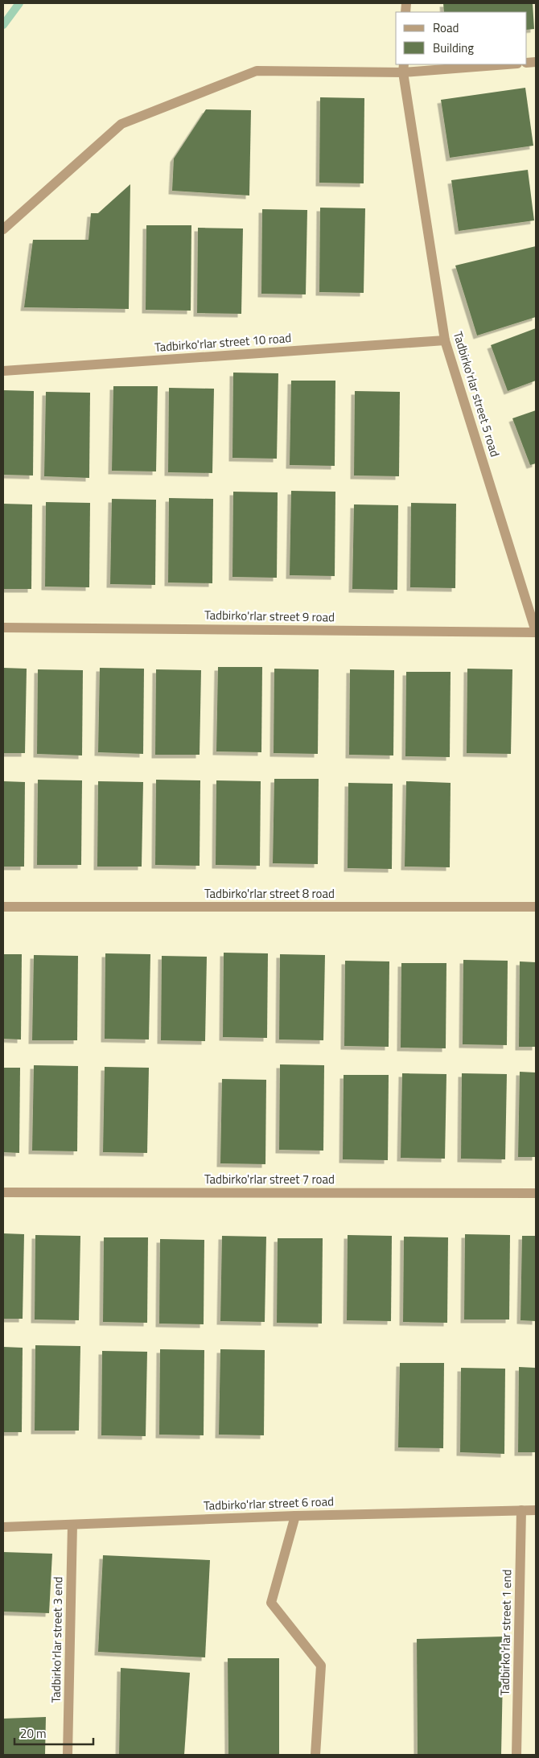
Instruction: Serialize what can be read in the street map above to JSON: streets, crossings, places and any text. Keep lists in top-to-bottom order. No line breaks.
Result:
{"streets":{"street":["Tadbirko'rlar street 10 road","Tadbirko'rlar street 5 road","Tadbirko'rlar street 9 road","Tadbirko'rlar street 8 road","Tadbirko'rlar street 7 road","Tadbirko'rlar street 6 road","Tadbirko'rlar street 1 end","Tadbirko'rlar street 3 end"]},"crossings":[["Tadbirko'rlar street 10 road","Tadbirko'rlar street 5 road"],["Tadbirko'rlar street 5 road","Tadbirko'rlar street 9 road"],["Tadbirko'rlar street 6 road","Tadbirko'rlar street 1 end"],["Tadbirko'rlar street 6 road","Tadbirko'rlar street 3 end"]],"legend":["Road","Building"],"scale_bar":"20 m"}
